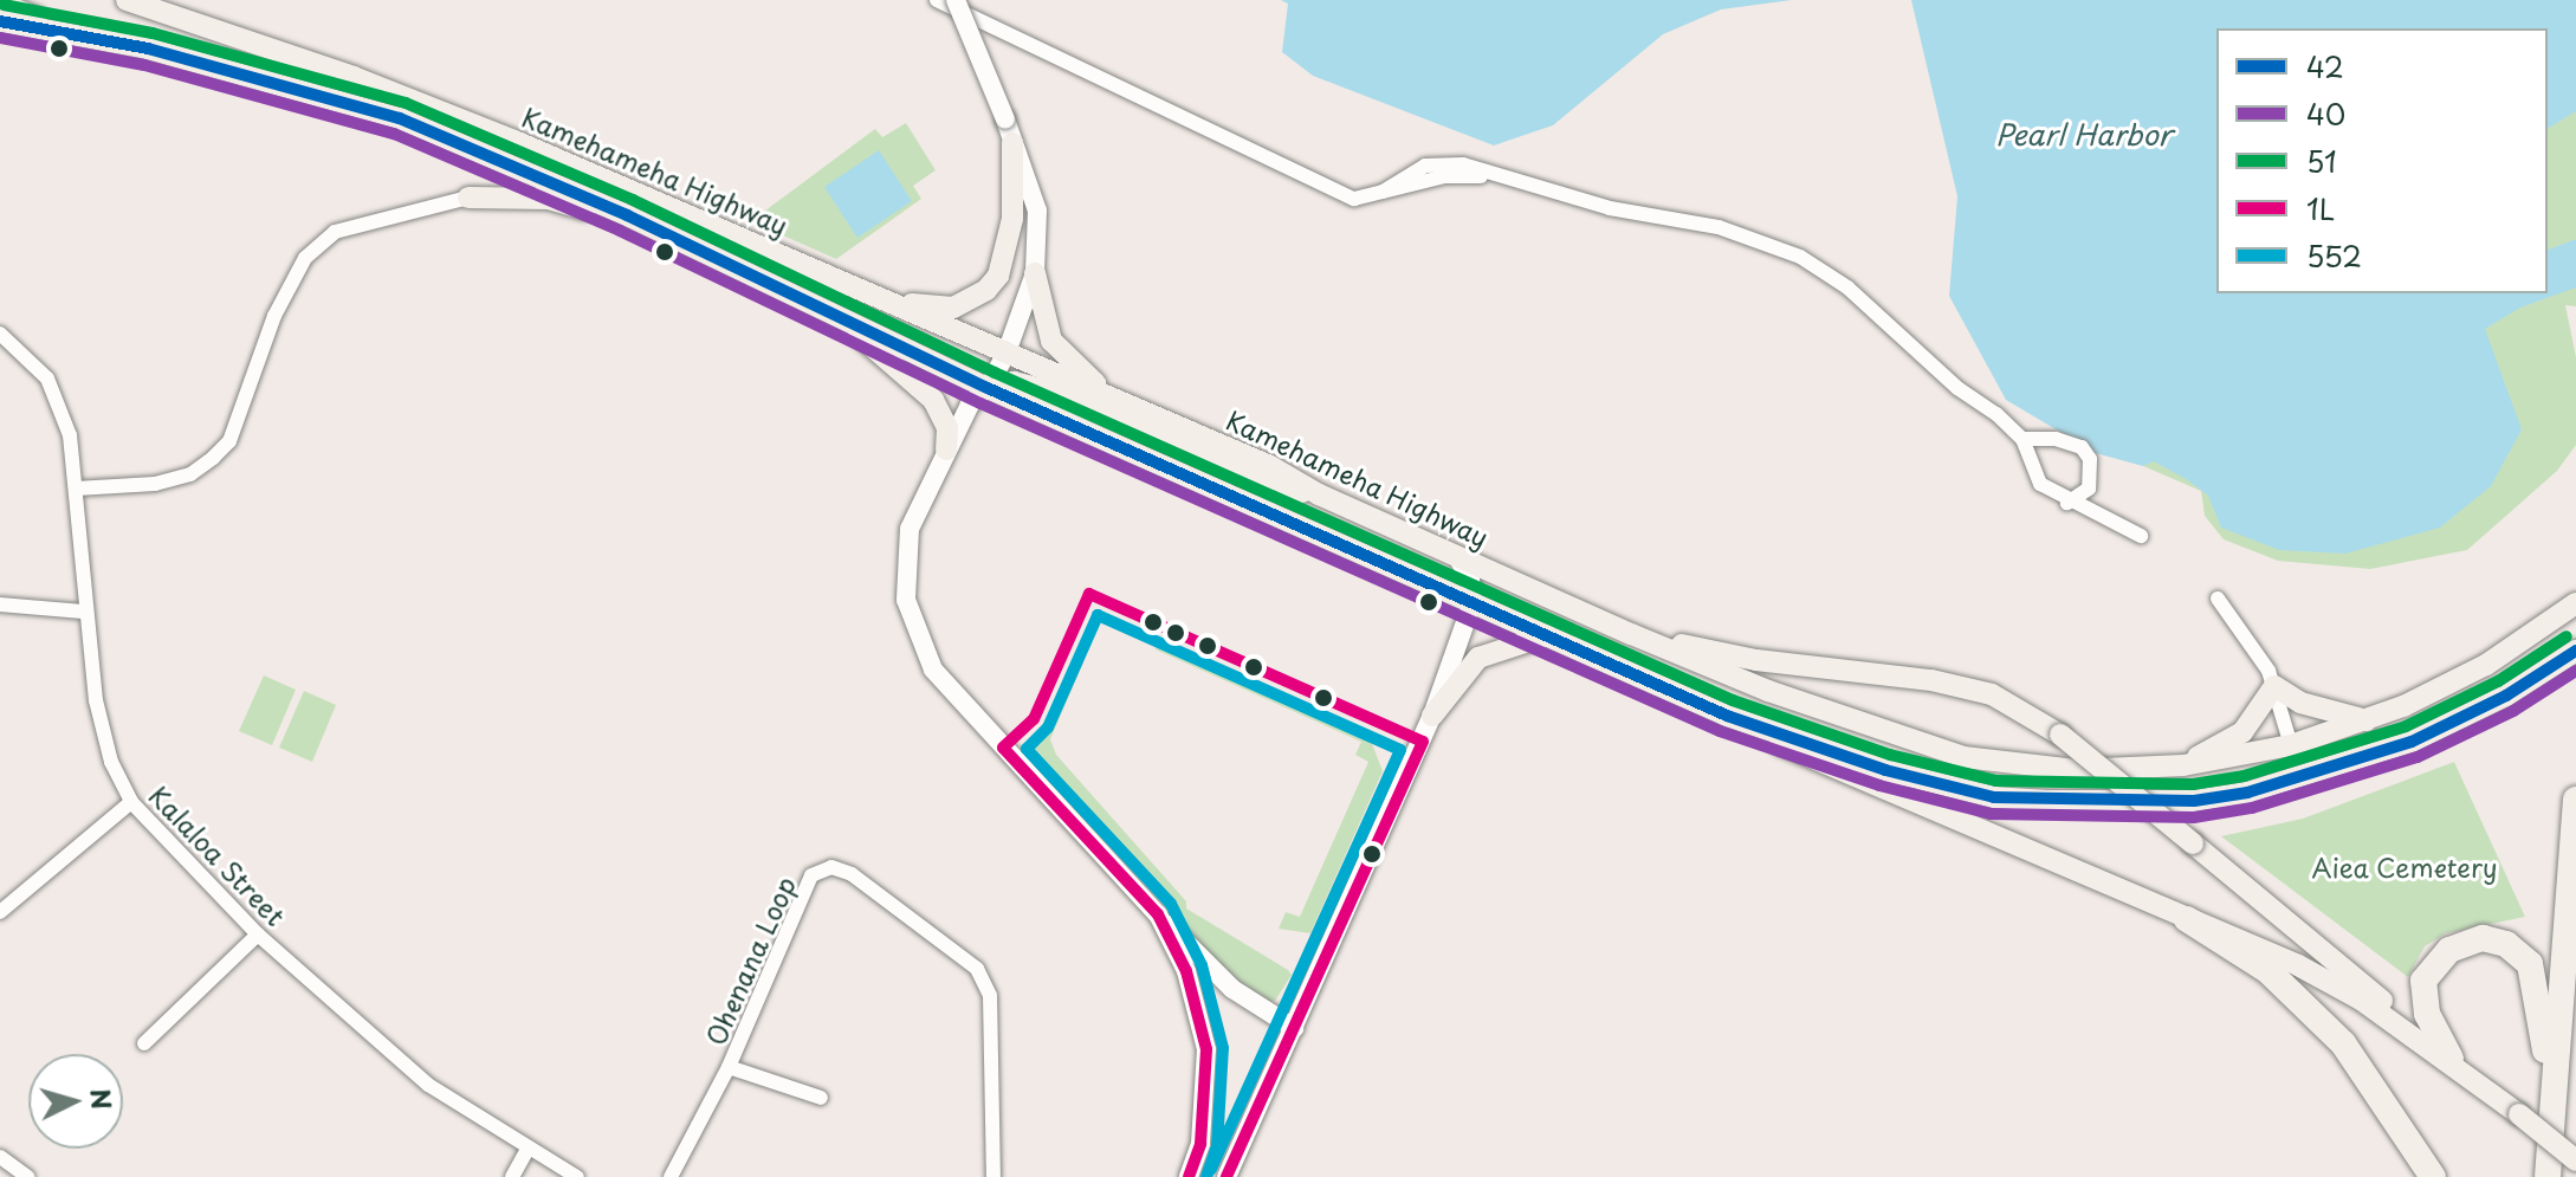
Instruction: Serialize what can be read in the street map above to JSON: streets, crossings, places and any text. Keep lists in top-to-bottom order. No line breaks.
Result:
{"streets":{"main road":["Kamehameha Highway"],"street":["Kalaloa Street","Ohenana Loop"]},"water":["Pearl Harbor"],"parks":["Aiea Cemetery"],"lines":["transit line 51","transit line 42","transit line 40","transit line 1L","transit line 552"],"legend":["42","40","51","1L","552"],"north":"right"}
